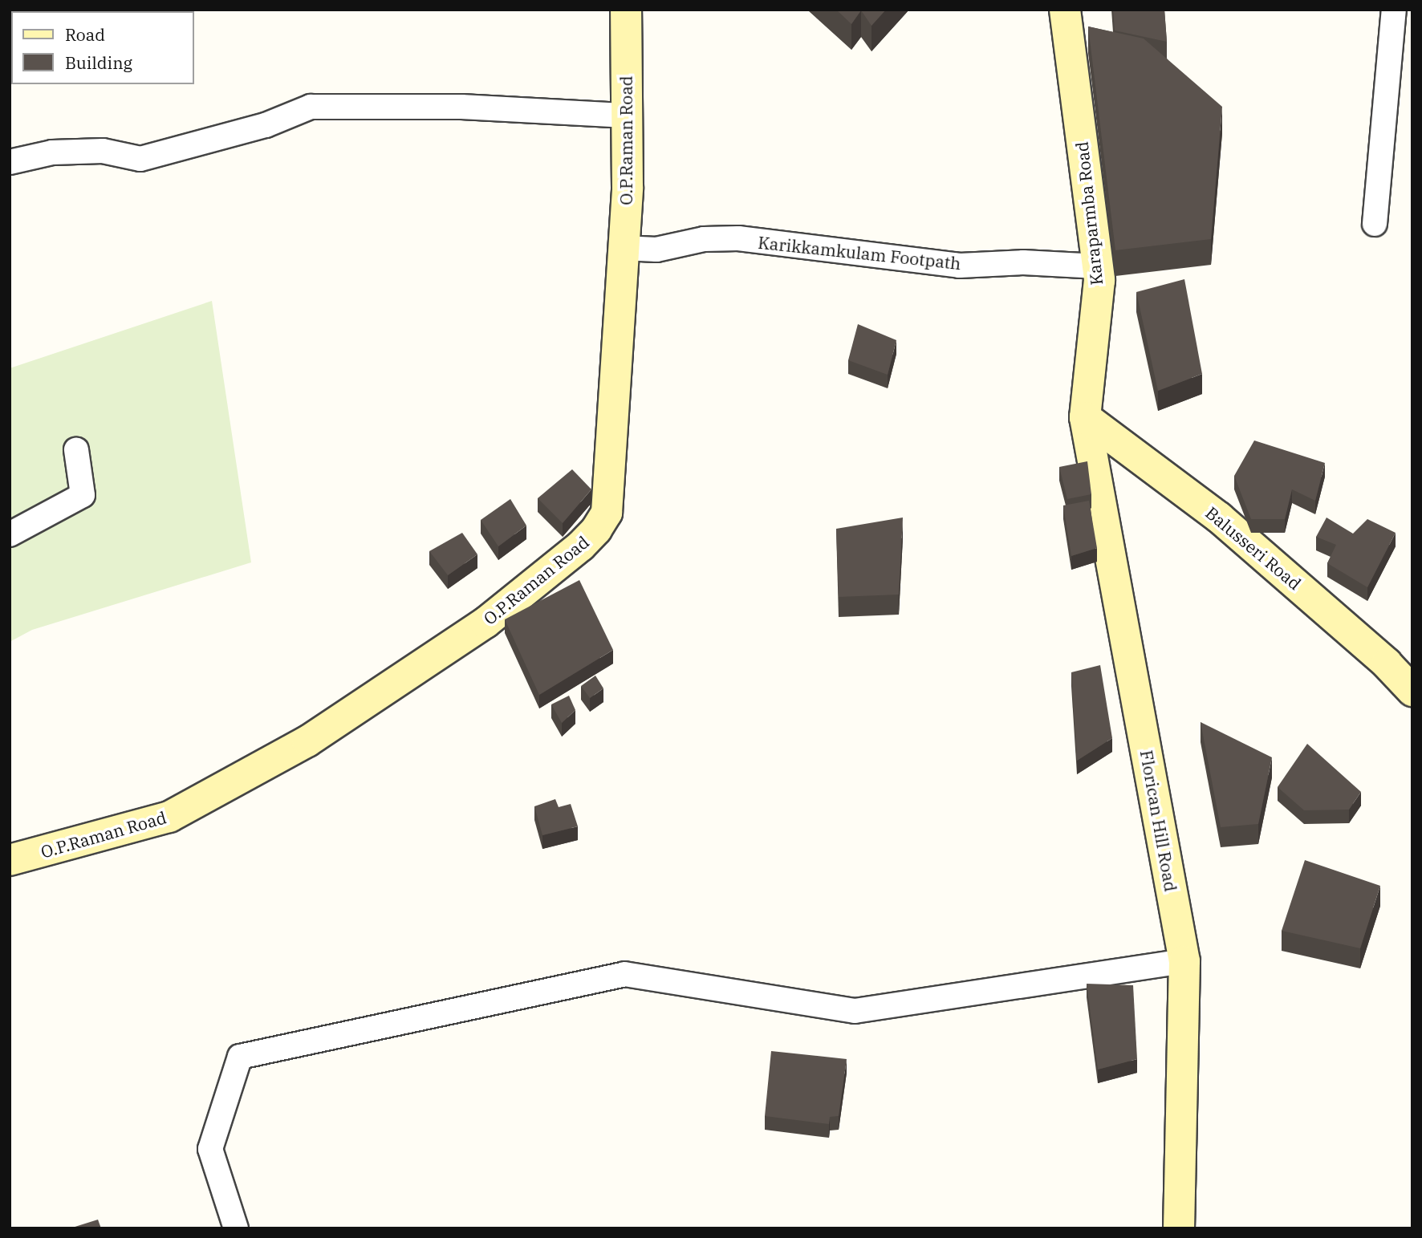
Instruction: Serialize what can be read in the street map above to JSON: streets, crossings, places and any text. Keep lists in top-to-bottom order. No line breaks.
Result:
{"streets":{"street":["O.P.Raman Road","Karaparmba Road","Karikkamkulam Footpath","Balusseri Road","Florican Hill Road"]},"crossings":[["O.P.Raman Road","Karikkamkulam Footpath"],["Karaparmba Road","Karikkamkulam Footpath"],["Karaparmba Road","Balusseri Road"],["Karaparmba Road","Florican Hill Road"],["Balusseri Road","Florican Hill Road"]],"legend":["Road","Building"]}
